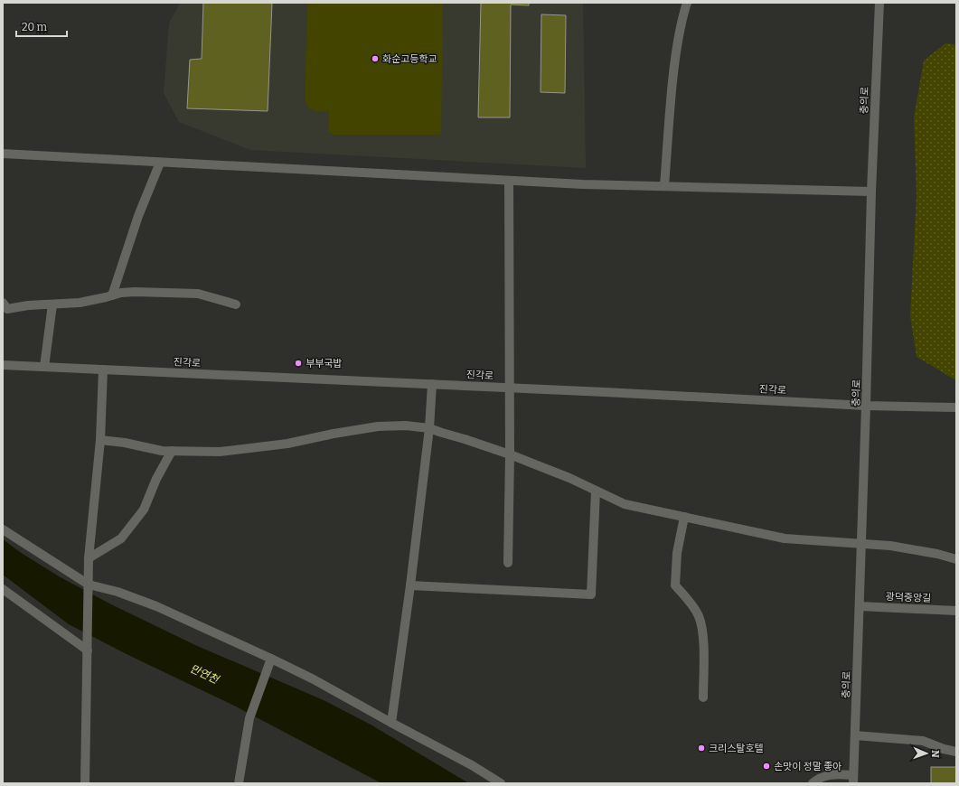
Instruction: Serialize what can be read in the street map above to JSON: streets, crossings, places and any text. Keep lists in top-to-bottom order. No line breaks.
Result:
{"streets":{"street":["충의로","진각로","광덕중앙길"]},"crossings":[["충의로","진각로"],["충의로","광덕중앙길"]],"water":["만연천"],"places":["화순고등학교","부부국밥","크리스탈호텔","손맛이 정말 좋아"],"scale_bar":"20 m","north":"right"}
